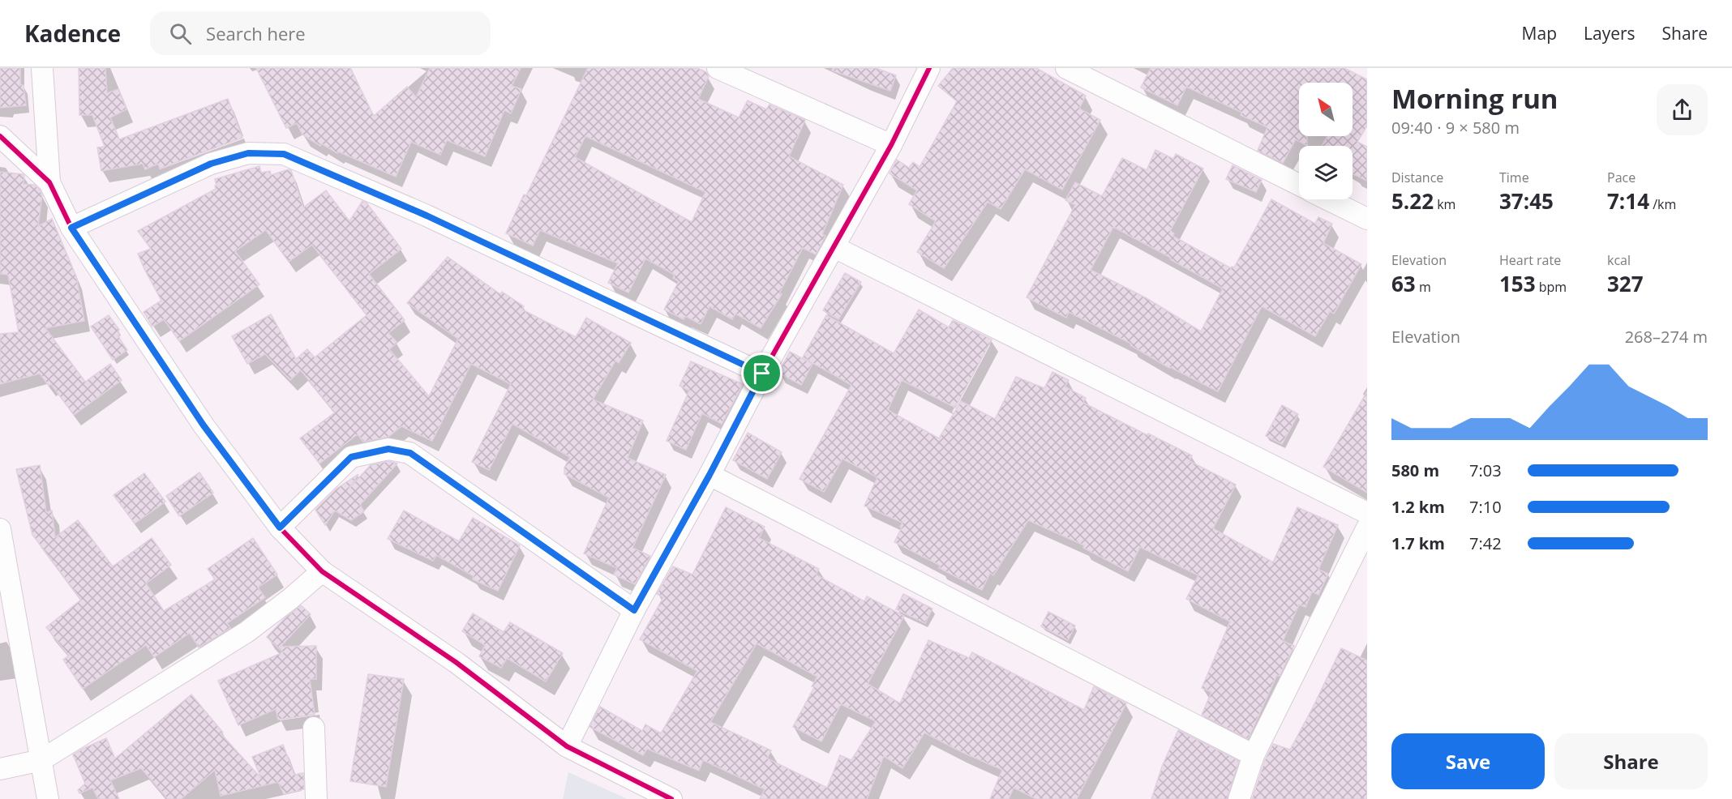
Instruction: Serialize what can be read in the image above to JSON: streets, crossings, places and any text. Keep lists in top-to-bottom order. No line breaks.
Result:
{"north":"top left","page":{"header":"Kadence","search":"Search here","nav":["Map","Layers","Share"],"heading":["Morning run","09:40 · 9 × 580 m"],"stats":[["Distance","5.22 km"],["Time","37:45"],["Pace","7:14 /km"],["Elevation","63 m"],["Heart rate","153 bpm"],["kcal","327"]],"chart":["Elevation","268–274 m"],"list":[{"name":"580 m","note":"7:03"},{"name":"1.2 km","note":"7:10"},{"name":"1.7 km","note":"7:42"}],"buttons":["Save","Share"]}}
